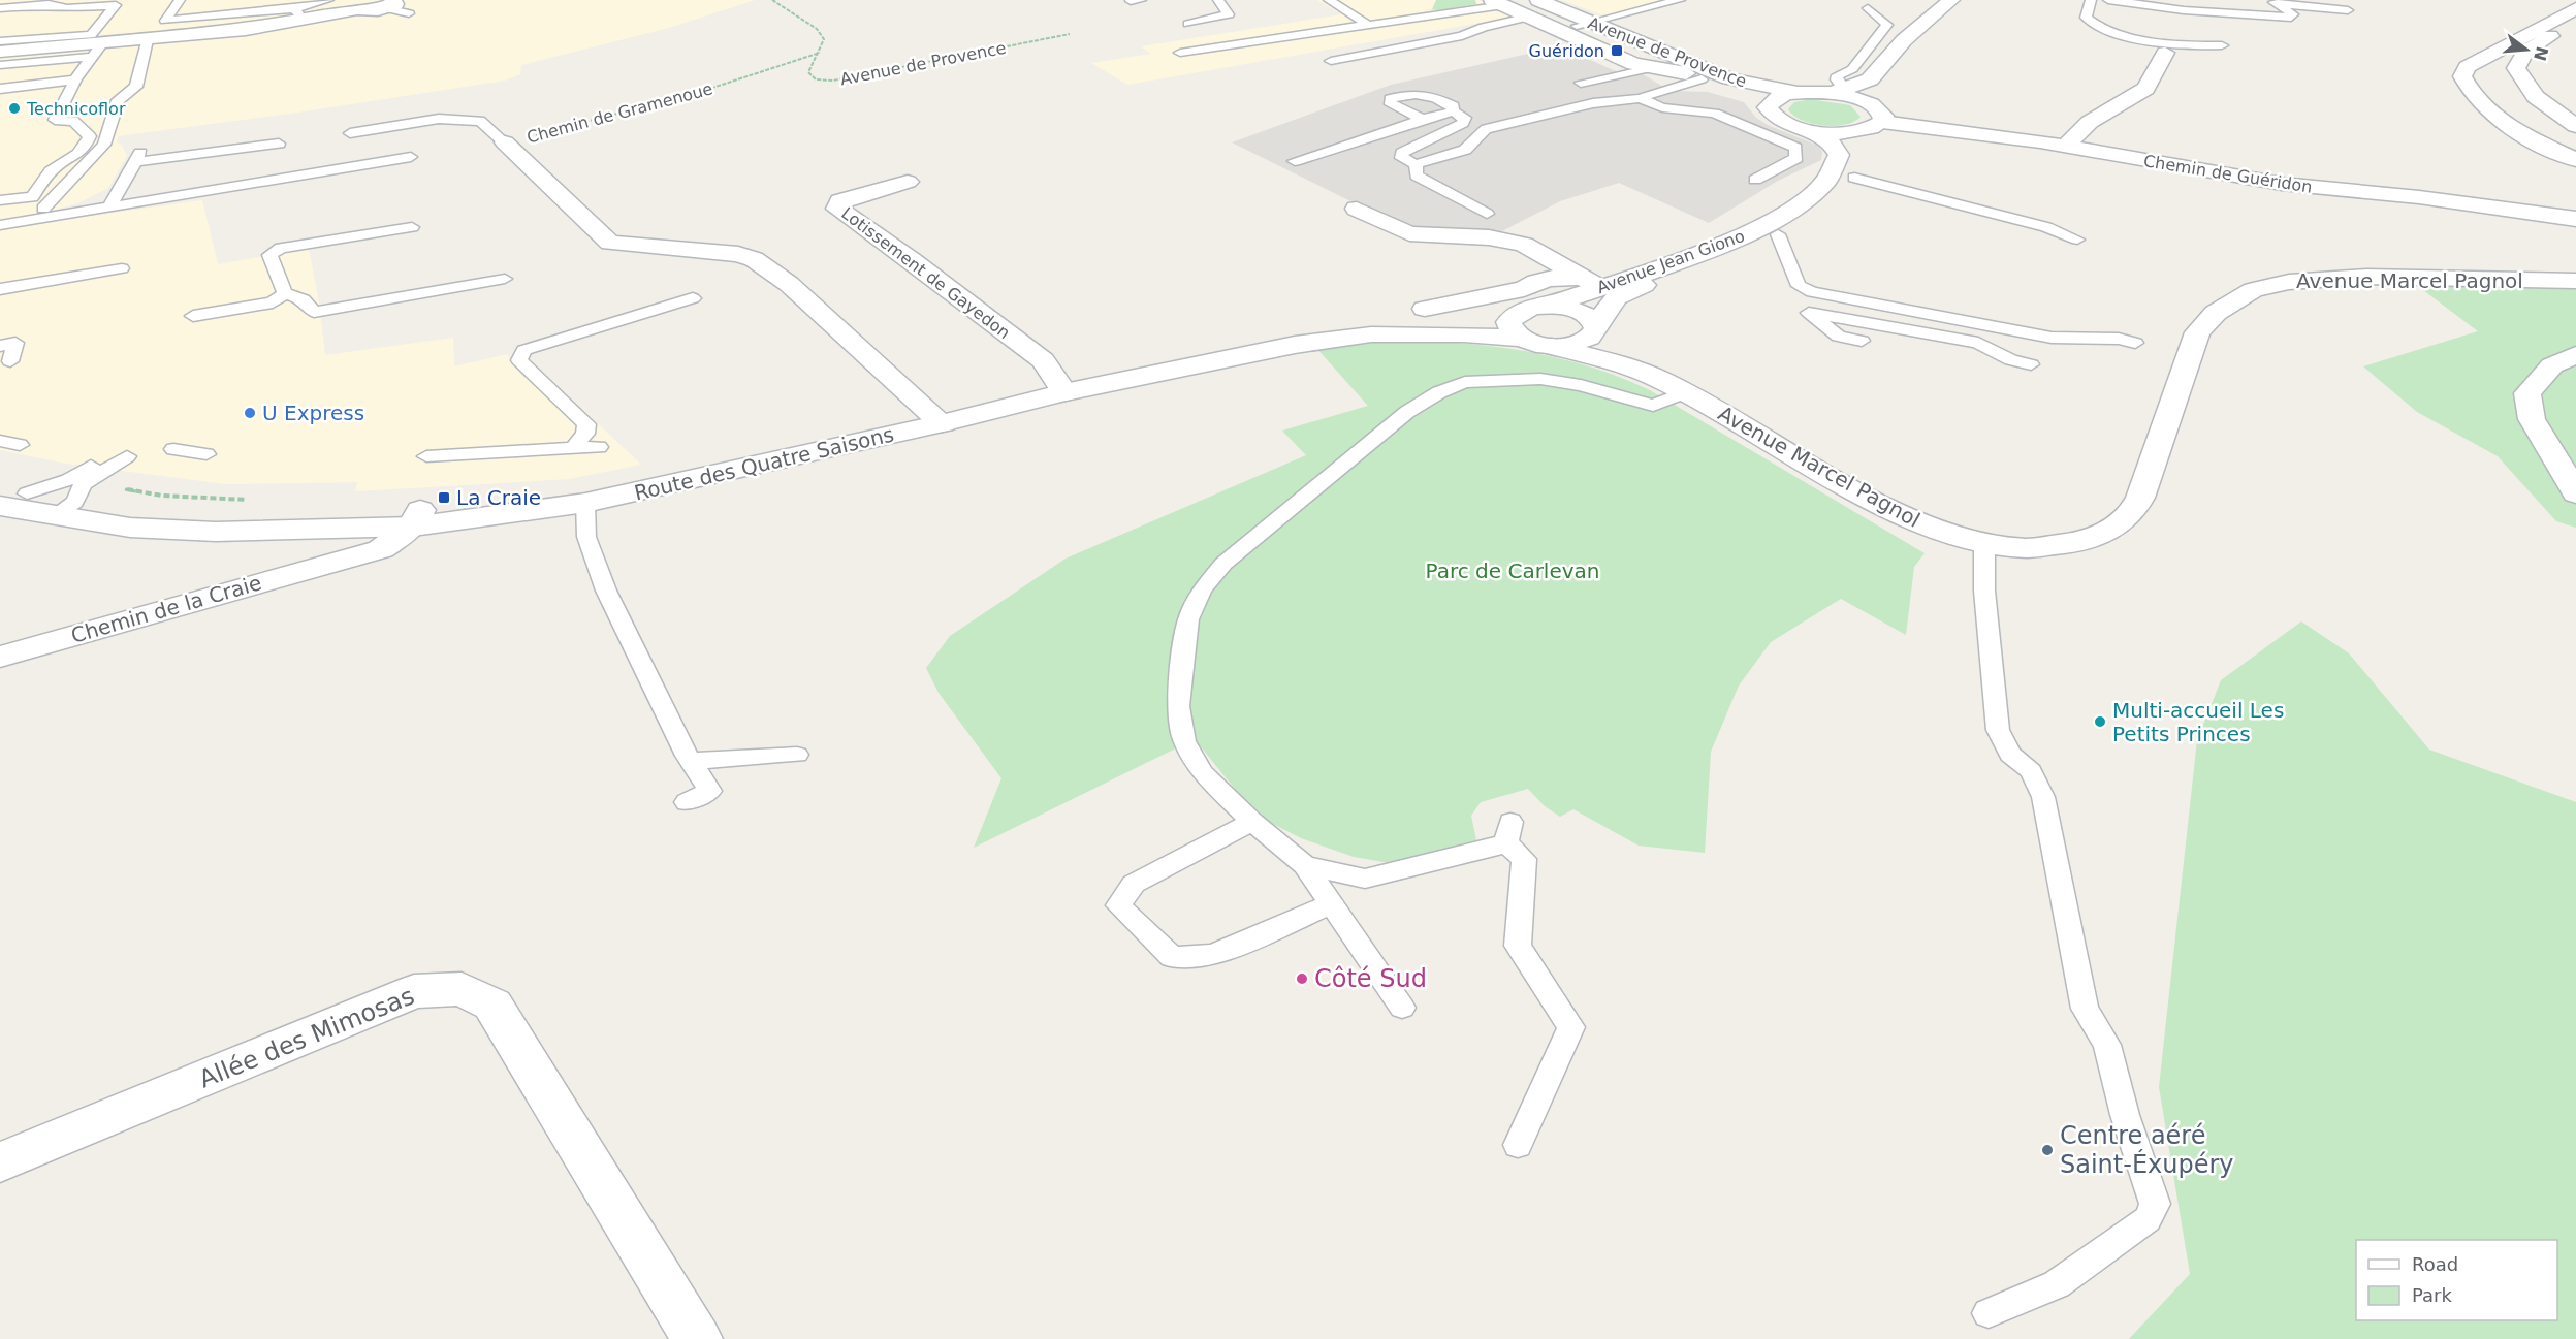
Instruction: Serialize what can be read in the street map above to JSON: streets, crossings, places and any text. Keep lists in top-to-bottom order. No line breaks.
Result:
{"streets":{"street":["Avenue de Provence","Chemin de Gramenoue","Chemin de Guéridon","Avenue Jean Giono","Lotissement de Gayedon","Avenue Marcel Pagnol","Route des Quatre Saisons","Chemin de la Craie","Allée des Mimosas"]},"crossings":[["Avenue de Provence","Chemin de Gramenoue"],["Avenue de Provence","Avenue Jean Giono"],["Chemin de Gramenoue","Route des Quatre Saisons"],["Avenue Jean Giono","Avenue Marcel Pagnol"],["Avenue Jean Giono","Route des Quatre Saisons"],["Lotissement de Gayedon","Route des Quatre Saisons"],["Avenue Marcel Pagnol","Route des Quatre Saisons"],["Route des Quatre Saisons","Chemin de la Craie"]],"parks":["Parc de Carlevan"],"places":{"transit":["Guéridon","La Craie"],"other":["Technicoflor","U Express","Multi-accueil Les Petits Princes","Côté Sud","Centre aéré Saint-Éxupéry"]},"legend":["Road","Park"],"north":"right"}
